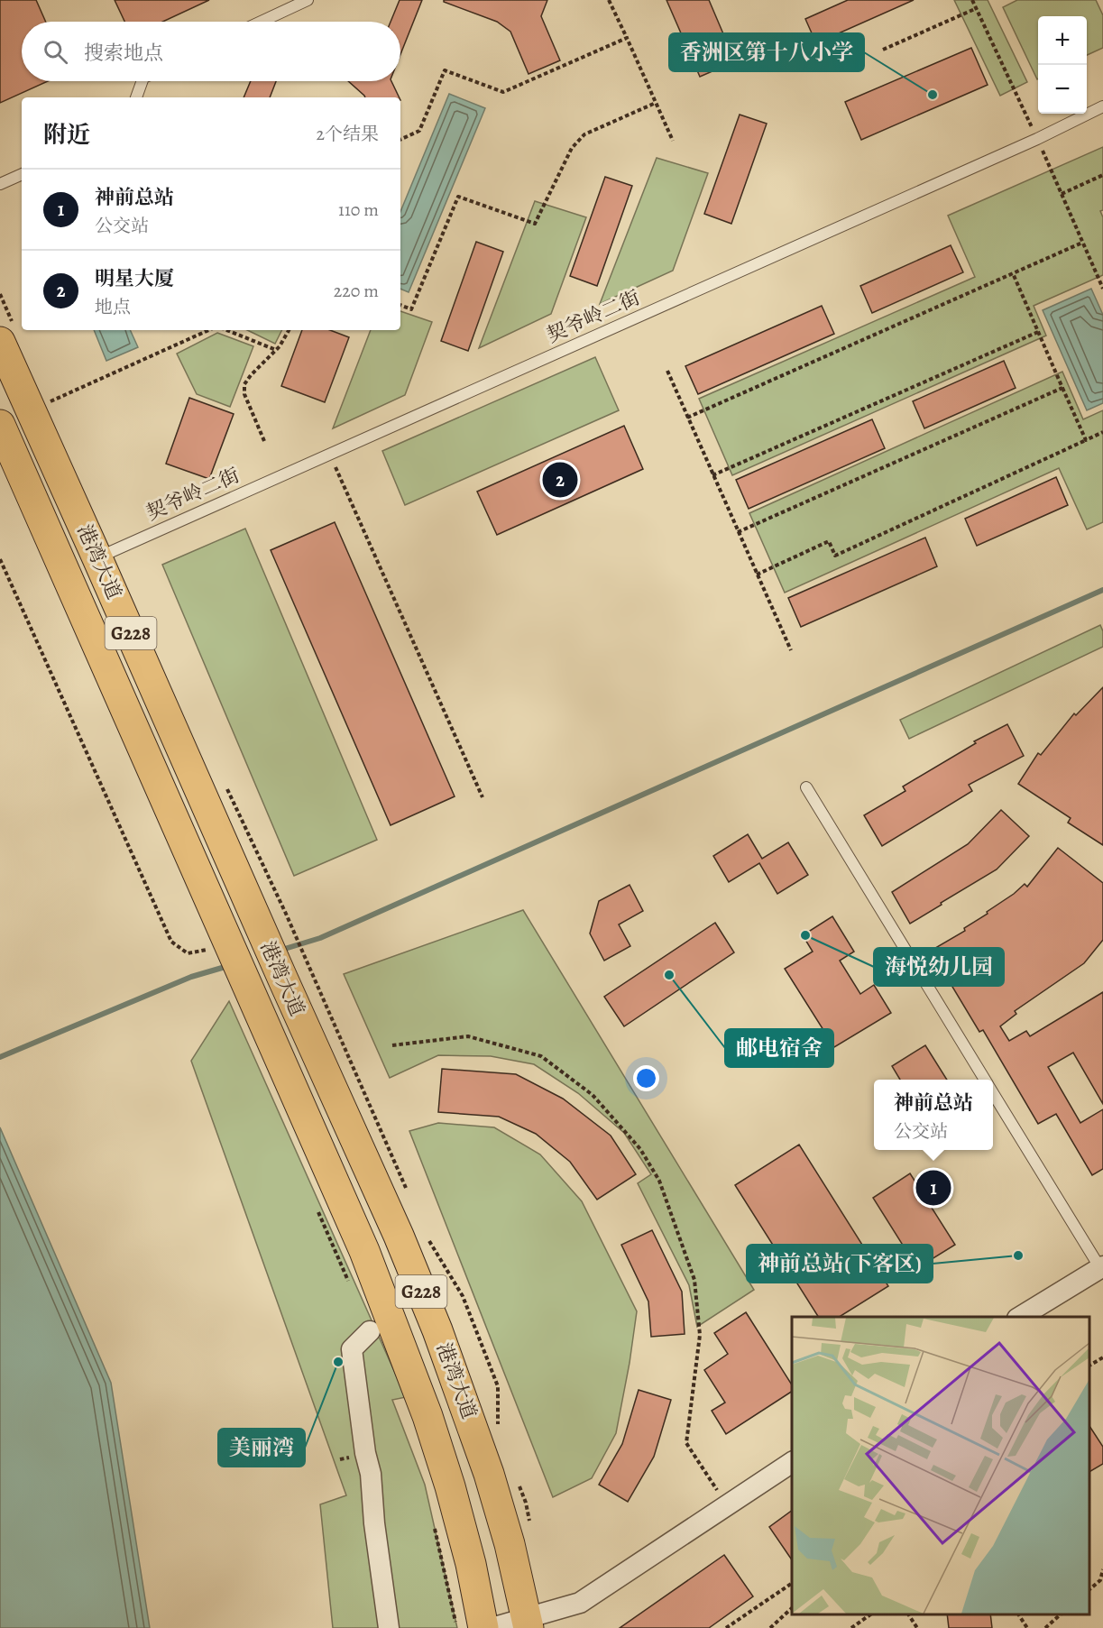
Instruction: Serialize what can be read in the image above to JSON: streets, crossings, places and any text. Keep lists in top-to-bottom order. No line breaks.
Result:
{"streets":{"highway":["港湾大道","G228"],"lane":["契爷岭二街"]},"crossings":[["契爷岭二街","港湾大道"]],"places":["香洲区第十八小学","海悦幼儿园","邮电宿舍","神前总站(下客区)","美丽湾"],"page":{"map_buttons":["+","−"],"search":"搜索地点","heading":["附近","2个结果"],"list":[{"mark":"1","name":"神前总站","note":"公交站","value":"110 m"},{"mark":"2","name":"明星大厦","note":"地点","value":"220 m"}],"pins":["2","1"],"popup":["神前总站","公交站"]}}
